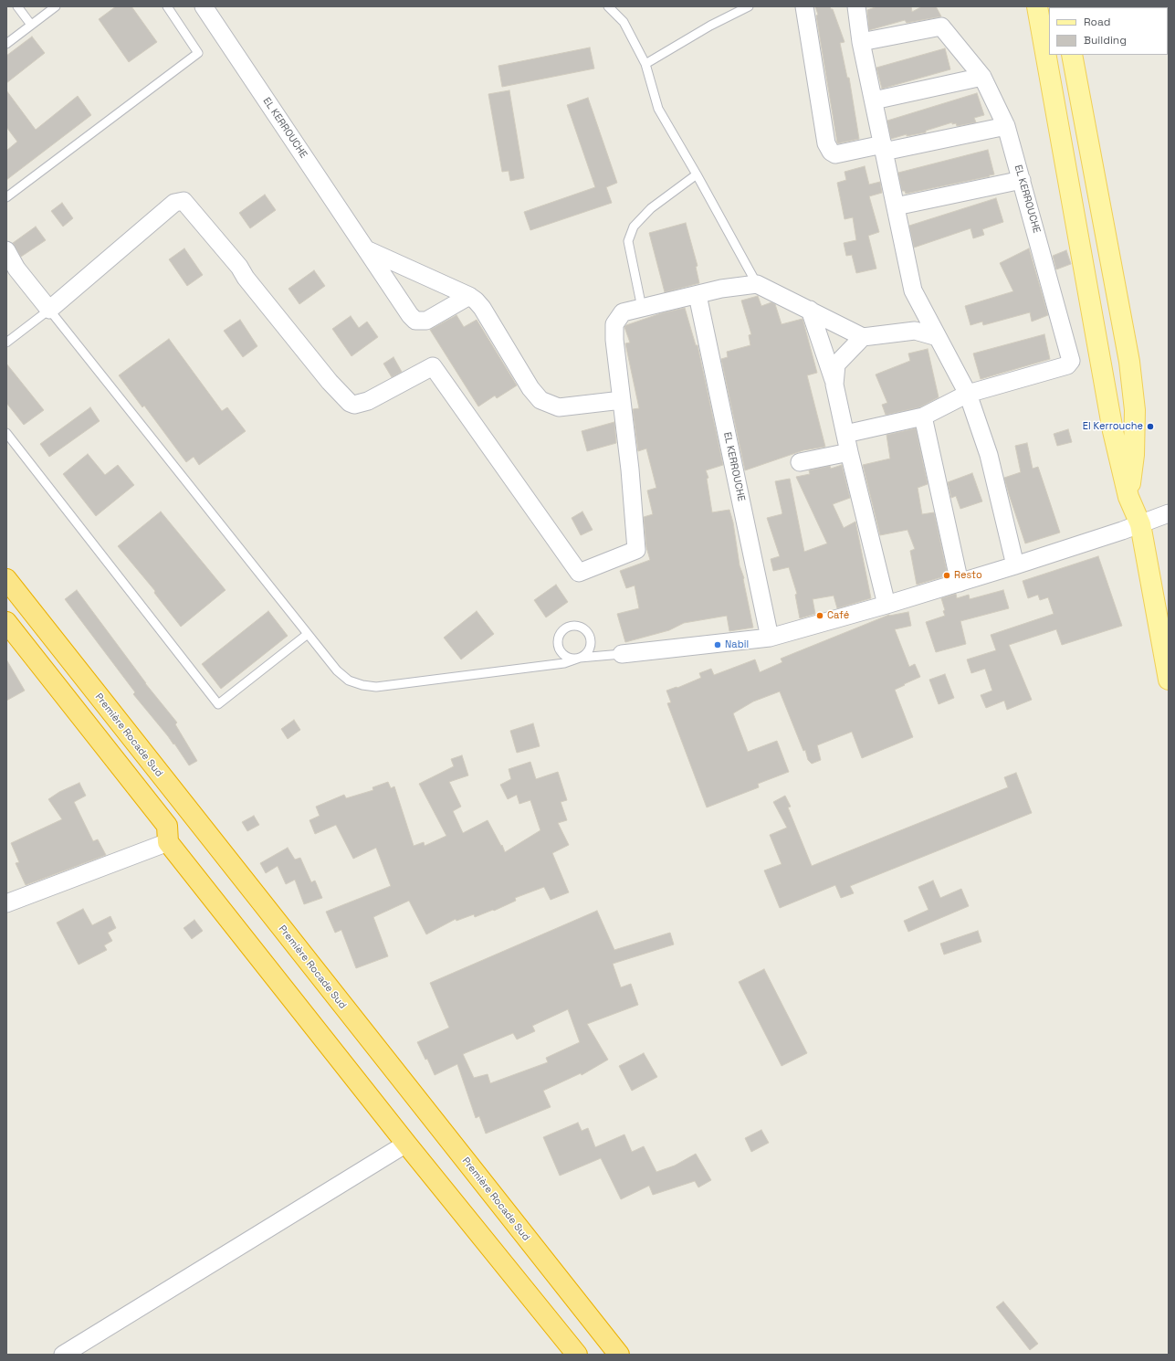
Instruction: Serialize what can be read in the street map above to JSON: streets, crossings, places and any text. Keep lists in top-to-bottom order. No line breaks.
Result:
{"streets":{"highway":["Première Rocade Sud"],"street":["EL KERROUCHE"]},"places":["El Kerrouche","Resto","Café","Nabil"],"legend":["Road","Building"]}
